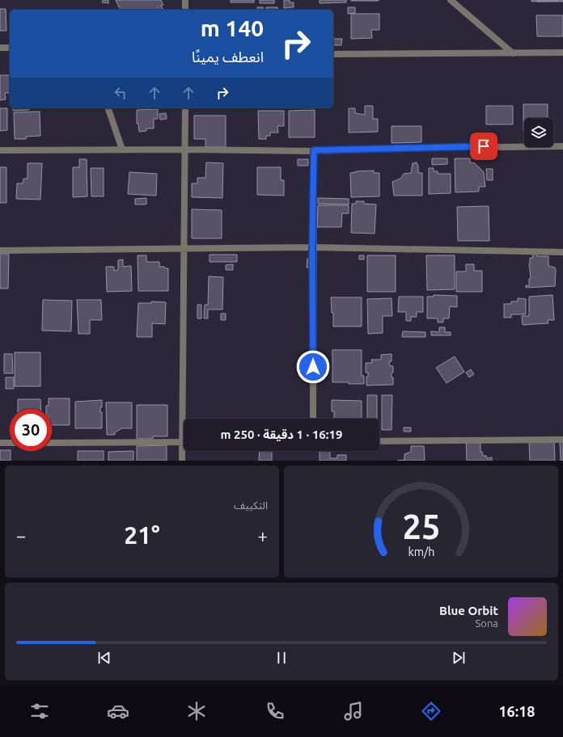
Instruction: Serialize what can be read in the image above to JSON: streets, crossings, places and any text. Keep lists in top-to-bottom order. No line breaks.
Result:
{"page":{"turn":["140 m","انعطف يمينًا"],"limit":"30","trip":"16:19 · 1 دقيقة · 250 m","tile":"التكييف","heat":["−","21°","+"],"song":["Blue Orbit","Sona"],"tabs":"16:18","gauge":["25","km/h"]}}
